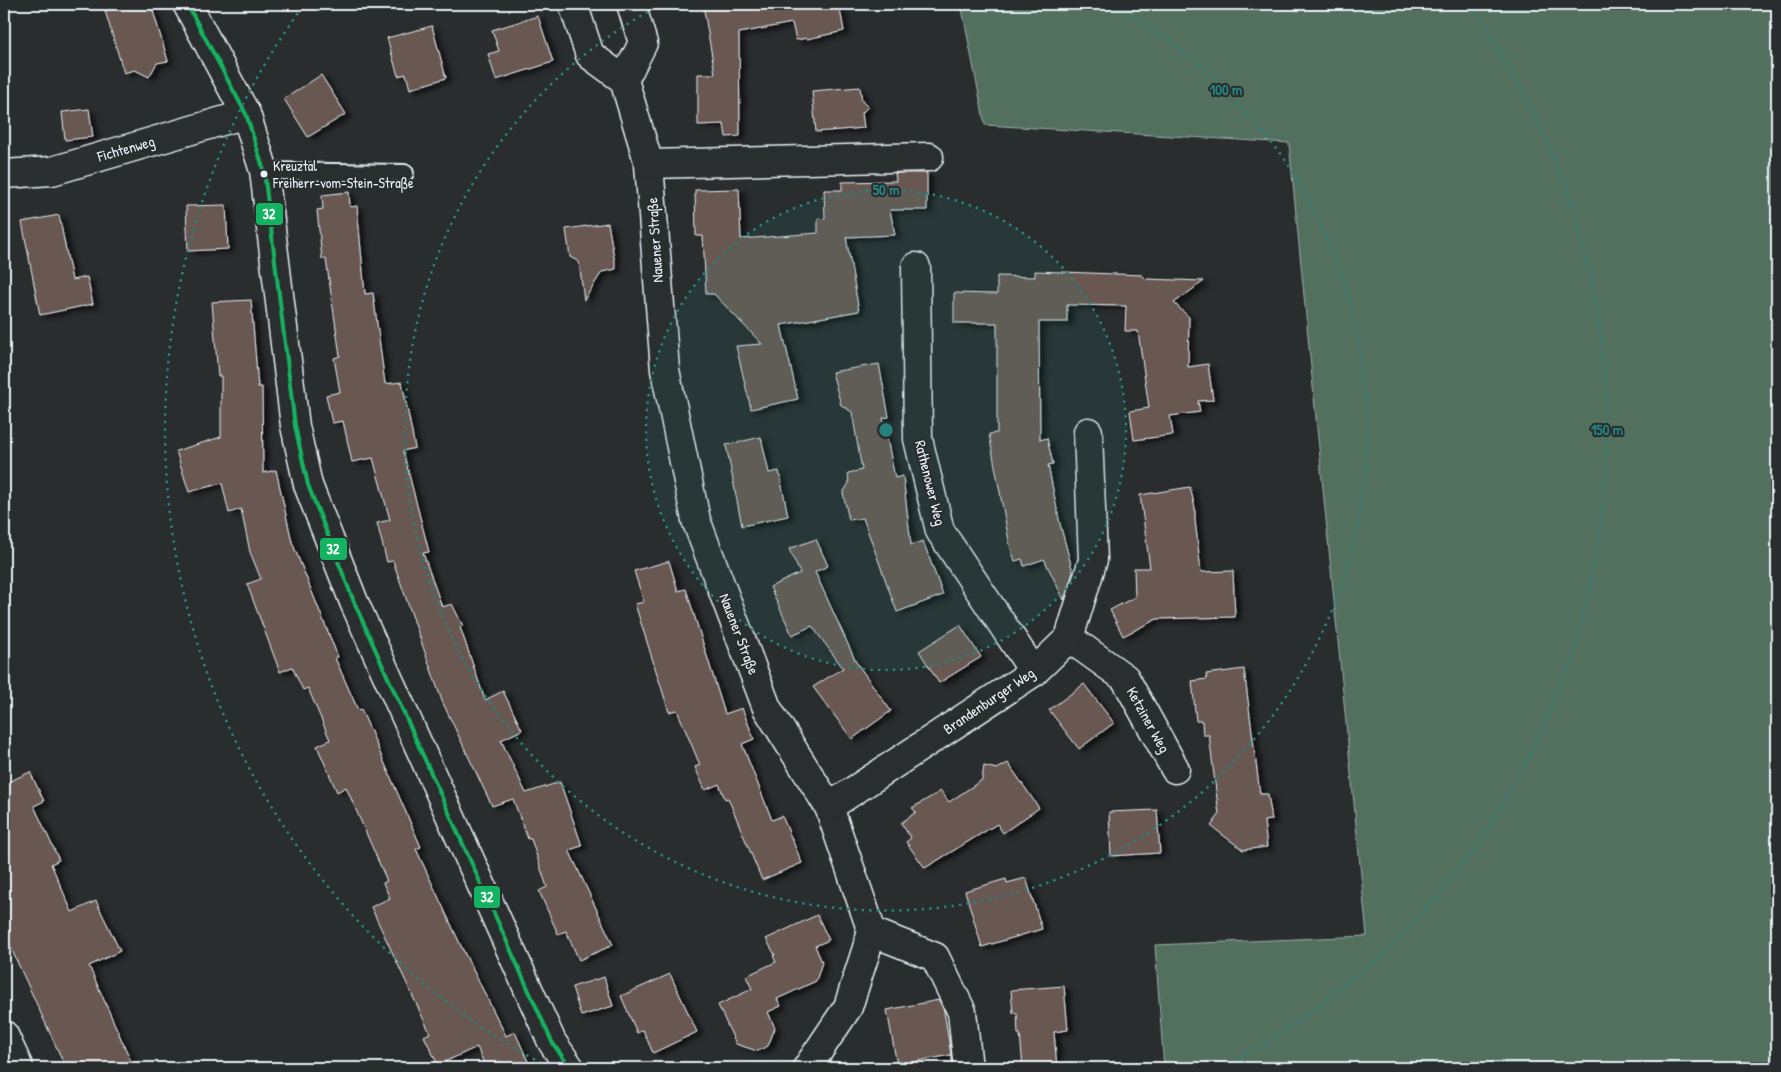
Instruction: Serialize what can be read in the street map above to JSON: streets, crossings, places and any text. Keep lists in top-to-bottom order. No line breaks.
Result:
{"streets":{"street":["Fichtenweg","Nauener Straße","Rathenower Weg","Brandenburger Weg","Ketziner Weg"]},"crossings":[["Nauener Straße","Brandenburger Weg"],["Rathenower Weg","Brandenburger Weg"],["Brandenburger Weg","Ketziner Weg"]],"places":["Kreuztal Freiherr-vom-Stein-Straße"],"lines":["transit line 32"],"rings":["100 m","50 m","150 m"]}
